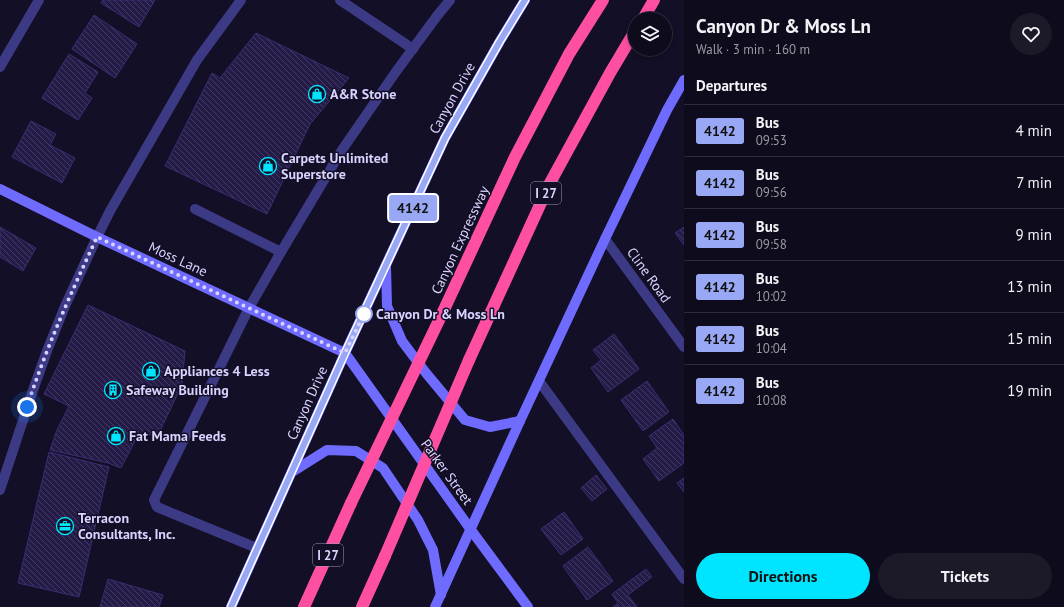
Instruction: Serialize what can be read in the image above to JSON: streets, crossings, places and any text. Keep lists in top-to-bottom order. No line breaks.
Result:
{"streets":{"highway":["I 27","Canyon Expressway"],"main road":["Canyon Drive","Moss Lane","Parker Street"],"street":["Cline Road"]},"crossings":[["Canyon Drive","Moss Lane"],["Canyon Drive","Parker Street"],["Moss Lane","Parker Street"]],"places":{"shop":["A&R Stone","Carpets Unlimited Superstore","Appliances 4 Less","Fat Mama Feeds"],"other":["Canyon Dr & Moss Ln"],"building":["Safeway Building"],"office":["Terracon Consultants, Inc."]},"lines":["bus line 4142"],"page":{"on_map":"4142","heading":[["Canyon Dr & Moss Ln","Walk · 3 min · 160 m"],"Departures"],"list":[{"mark":"4142","name":"Bus","note":"09:53","value":"4 min"},{"mark":"4142","name":"Bus","note":"09:56","value":"7 min"},{"mark":"4142","name":"Bus","note":"09:58","value":"9 min"},{"mark":"4142","name":"Bus","note":"10:02","value":"13 min"},{"mark":"4142","name":"Bus","note":"10:04","value":"15 min"},{"mark":"4142","name":"Bus","note":"10:08","value":"19 min"}],"buttons":["Directions","Tickets"]}}
